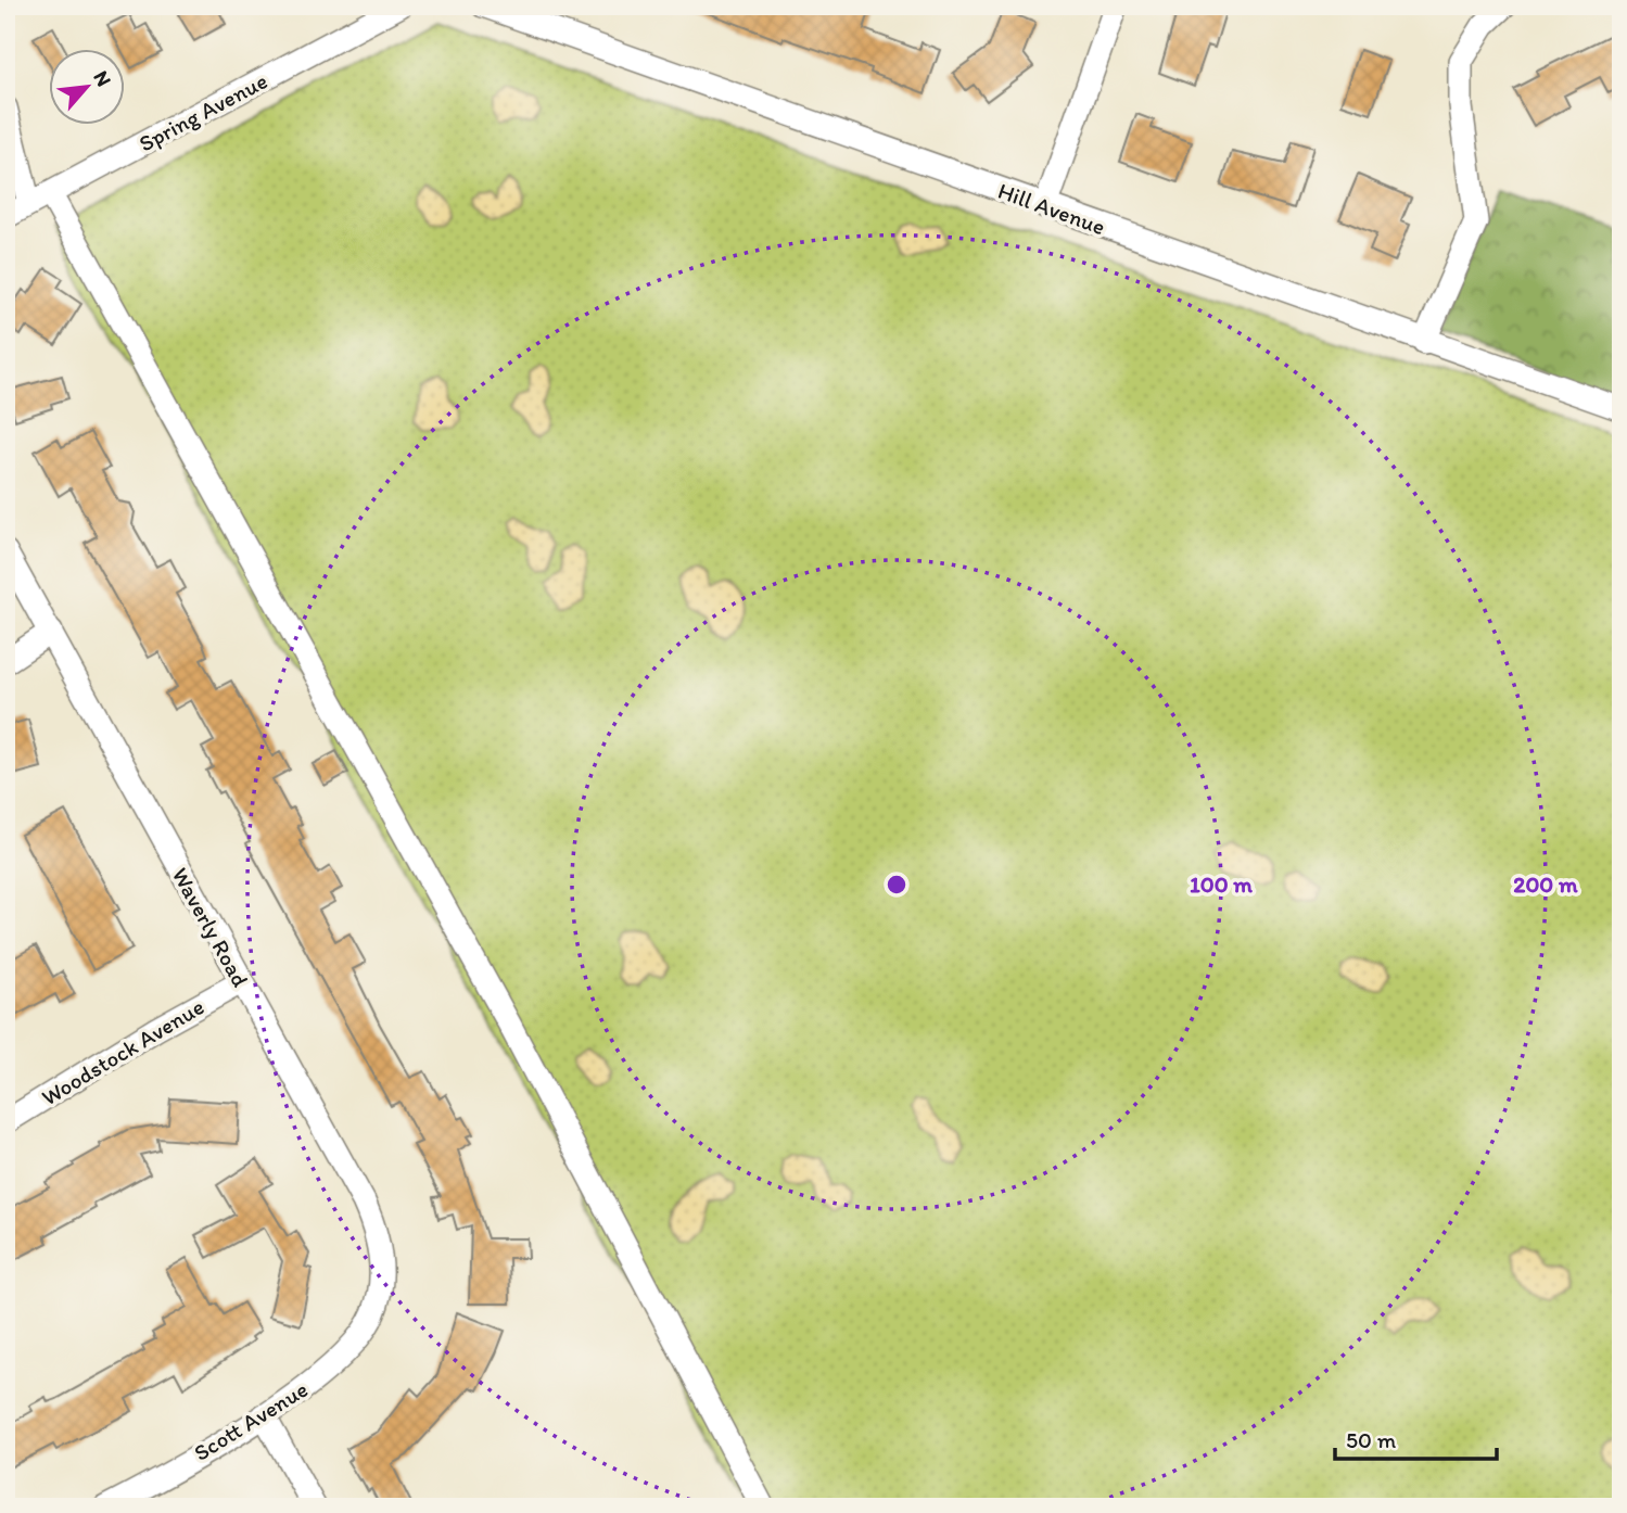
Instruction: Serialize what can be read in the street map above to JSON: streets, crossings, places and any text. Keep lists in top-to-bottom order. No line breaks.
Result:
{"streets":{"street":["Spring Avenue","Hill Avenue","Waverly Road","Woodstock Avenue","Scott Avenue"]},"crossings":[["Waverly Road","Woodstock Avenue"],["Waverly Road","Scott Avenue"]],"scale_bar":"50 m","north":"top right","rings":["100 m","200 m"]}
